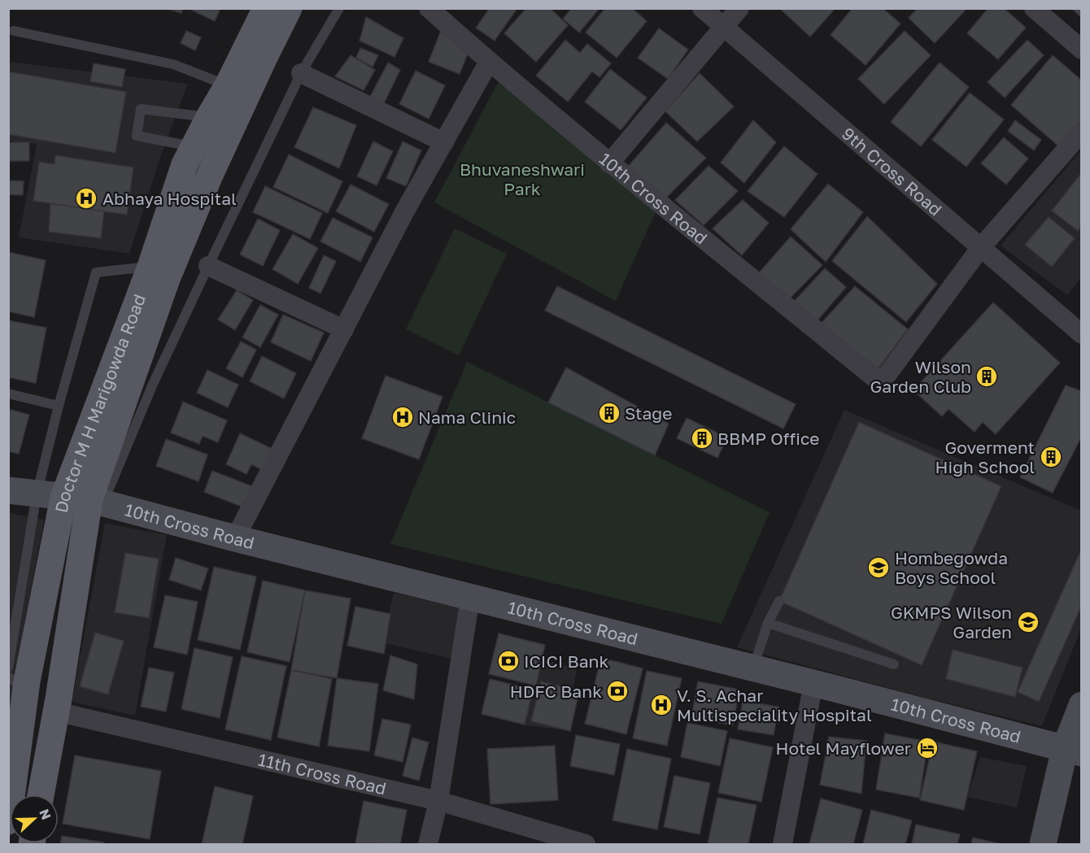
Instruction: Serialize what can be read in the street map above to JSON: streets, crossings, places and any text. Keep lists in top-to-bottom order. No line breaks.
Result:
{"streets":{"main road":["10th Cross Road","Doctor M H Marigowda Road"],"street":["9th Cross Road","11th Cross Road"]},"crossings":[["9th Cross Road","10th Cross Road"],["10th Cross Road","Doctor M H Marigowda Road"],["Doctor M H Marigowda Road","11th Cross Road"]],"parks":["Bhuvaneshwari Park"],"places":{"hospital":["Abhaya Hospital","Nama Clinic","V. S. Achar Multispeciality Hospital"],"building":["Wilson Garden Club","Stage","BBMP Office","Goverment High School"],"school or university":["Hombegowda Boys School","GKMPS Wilson Garden"],"bank":["ICICI Bank","HDFC Bank"],"hotel":["Hotel Mayflower"]},"north":"right"}
